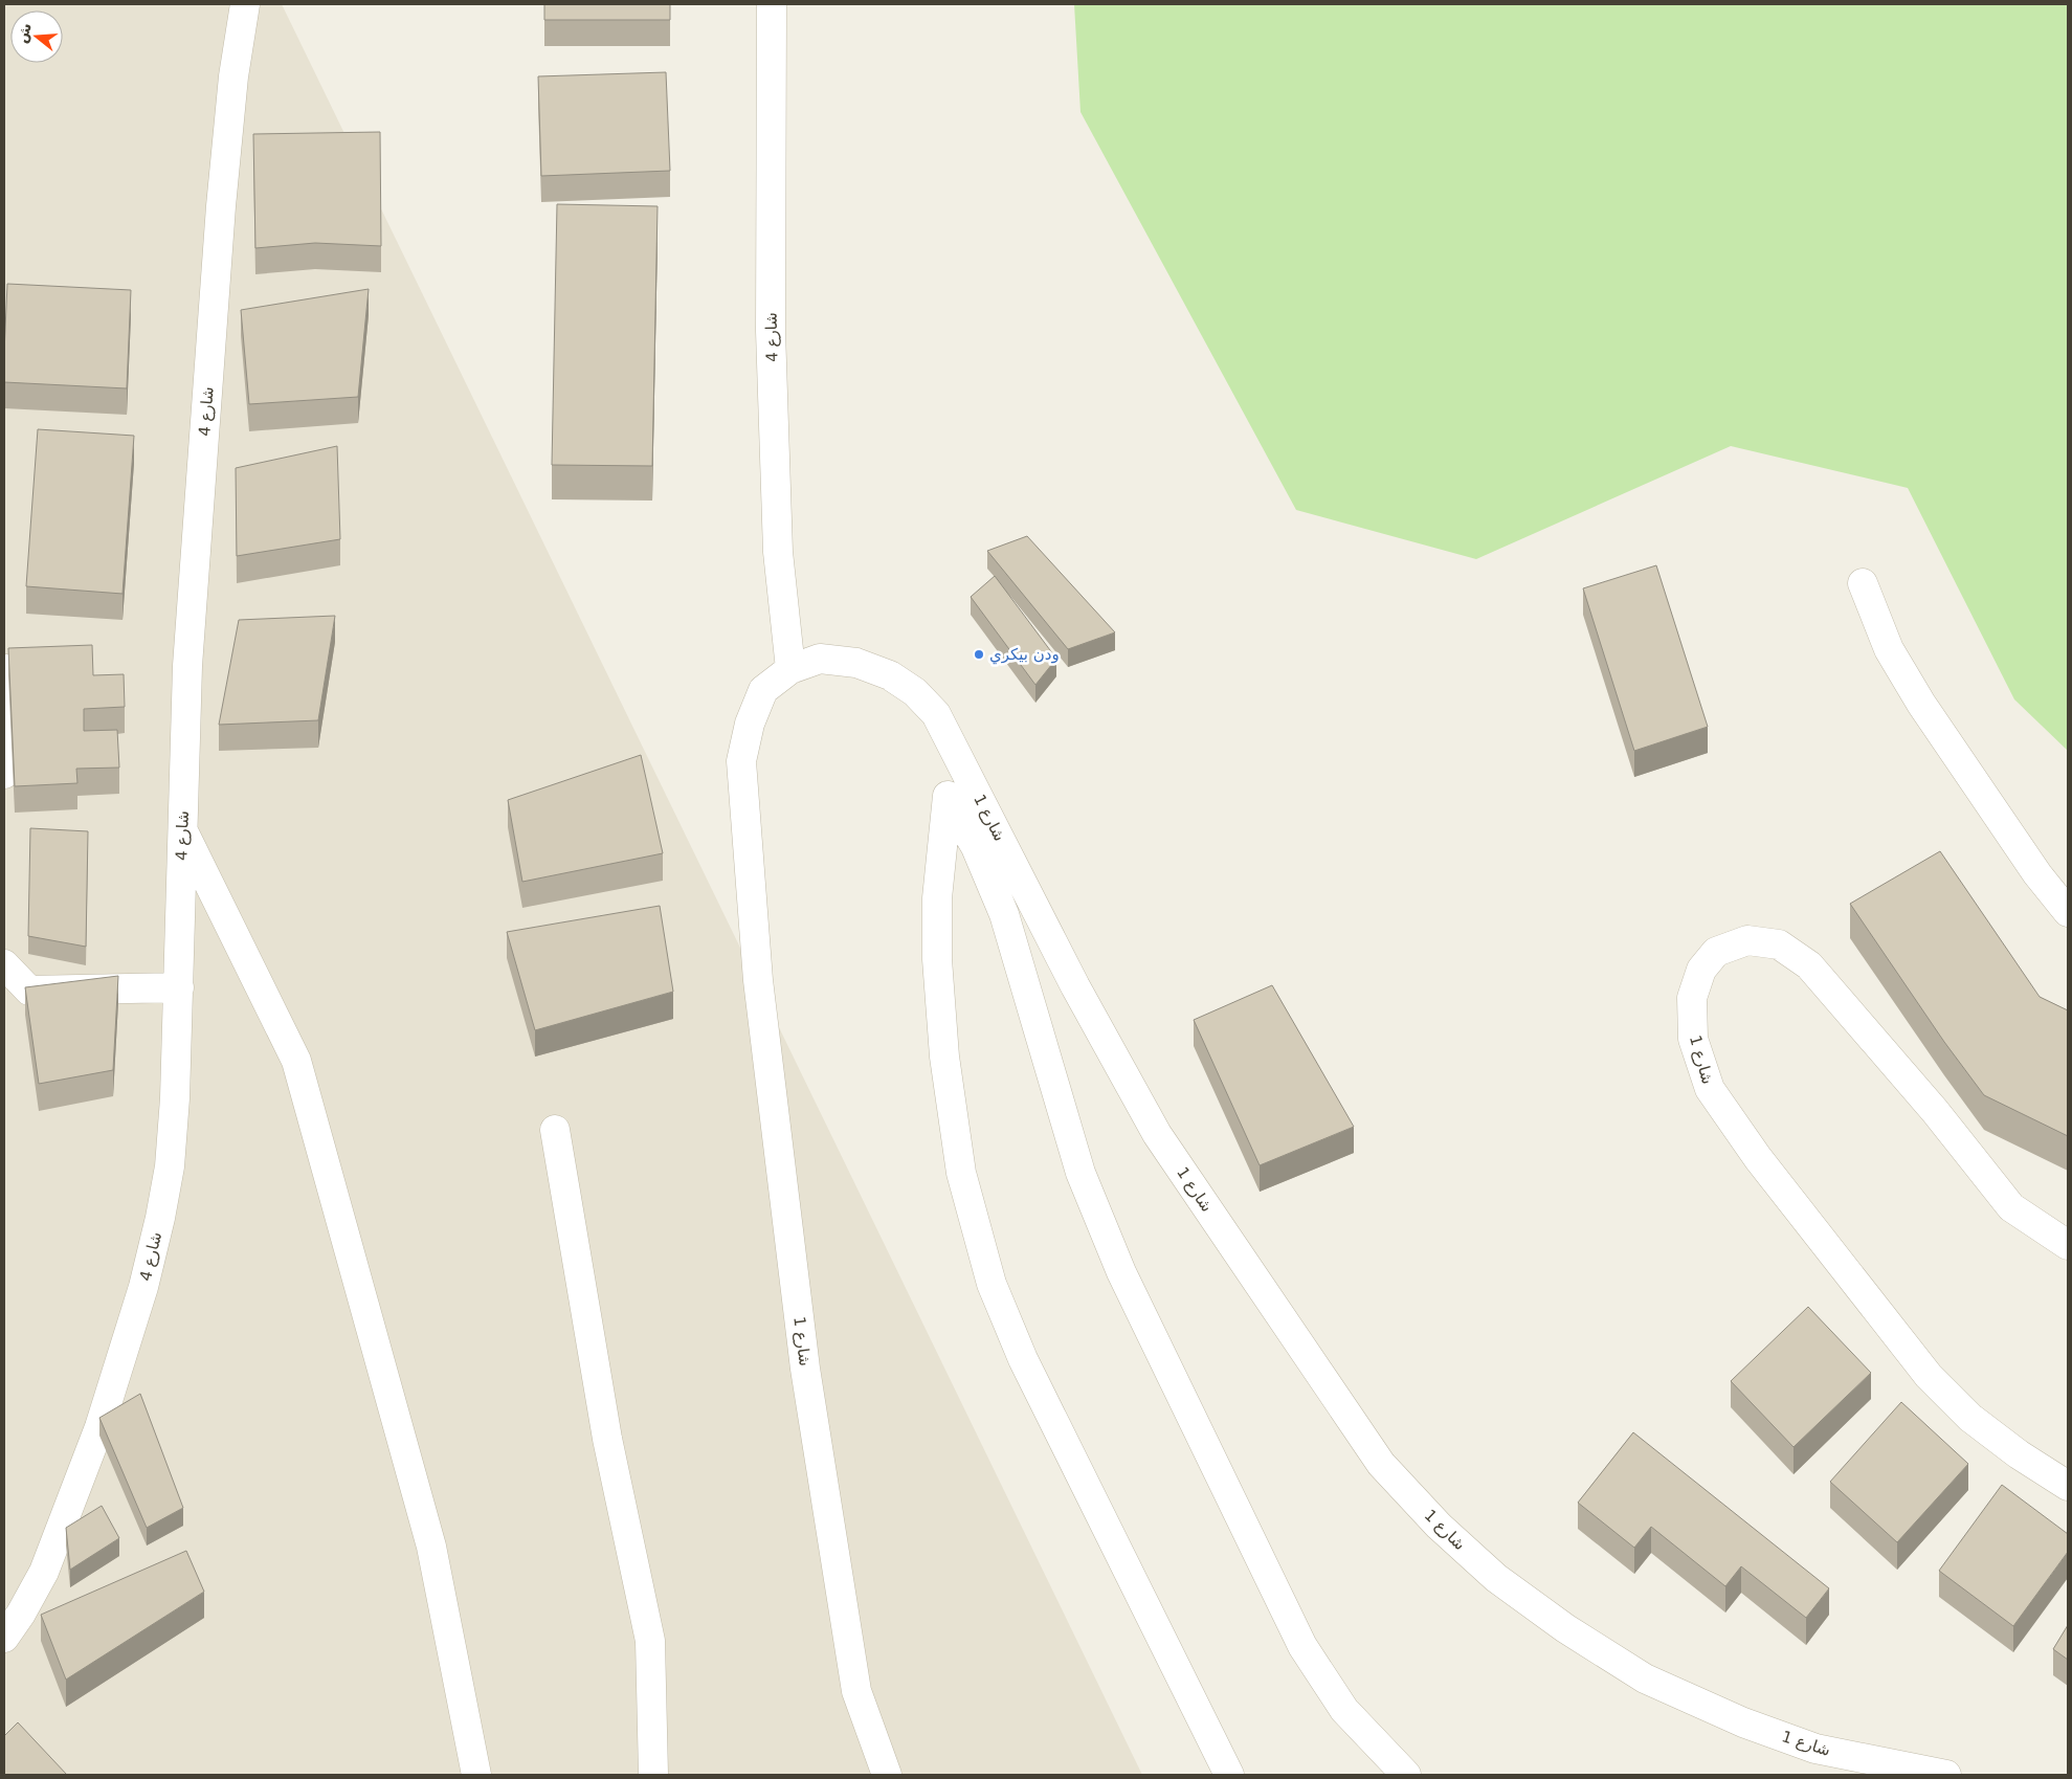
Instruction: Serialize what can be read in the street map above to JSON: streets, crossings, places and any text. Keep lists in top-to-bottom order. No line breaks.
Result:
{"streets":{"street":["شارع 4","شارع 1"]},"crossings":[["شارع 4","شارع 1"]],"places":["ودن بيكري"],"north":"left"}
